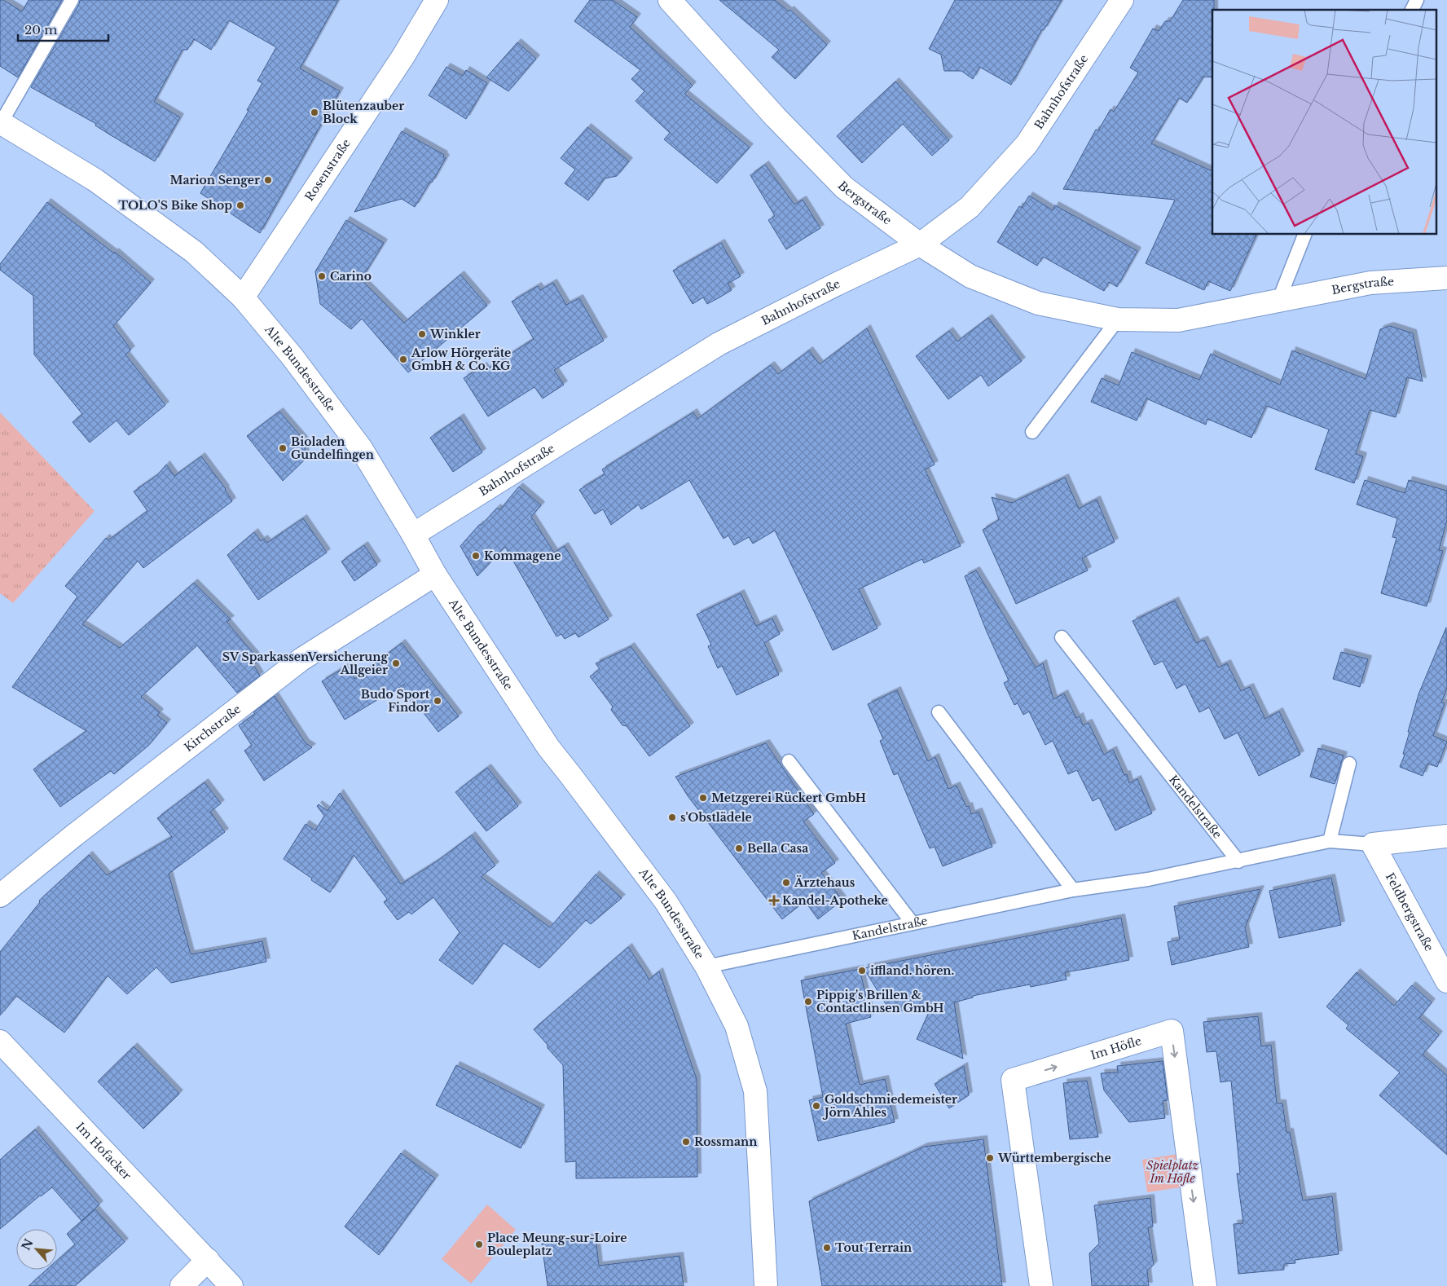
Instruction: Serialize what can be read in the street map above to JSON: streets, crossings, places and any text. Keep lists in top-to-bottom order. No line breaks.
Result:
{"streets":{"street":["Bahnhofstraße","Rosenstraße","Bergstraße","Alte Bundesstraße","Kirchstraße","Kandelstraße","Feldbergstraße","Im Höfle","Im Hofacker"]},"crossings":[["Bahnhofstraße","Bergstraße"],["Bahnhofstraße","Alte Bundesstraße"],["Rosenstraße","Alte Bundesstraße"],["Alte Bundesstraße","Kirchstraße"],["Alte Bundesstraße","Kandelstraße"],["Kandelstraße","Feldbergstraße"]],"parks":["Spielplatz Im Höfle"],"places":{"other":["Blütenzauber Block","Marion Senger","TOLO'S Bike Shop","Carino","Winkler","Arlow Hörgeräte GmbH & Co. KG","Bioladen Gundelfingen","Kommagene","SV SparkassenVersicherung Allgeier","Budo Sport Findor","Metzgerei Rückert GmbH","s'Obstlädele","Bella Casa","Ärztehaus","iffland. hören.","Pippig's Brillen & Contactlinsen GmbH","Goldschmiedemeister Jörn Ahles","Rossmann","Württembergische","Place Meung-sur-Loire Bouleplatz","Tout Terrain"],"health":["Kandel-Apotheke"]},"scale_bar":"20 m","north":"top left"}
